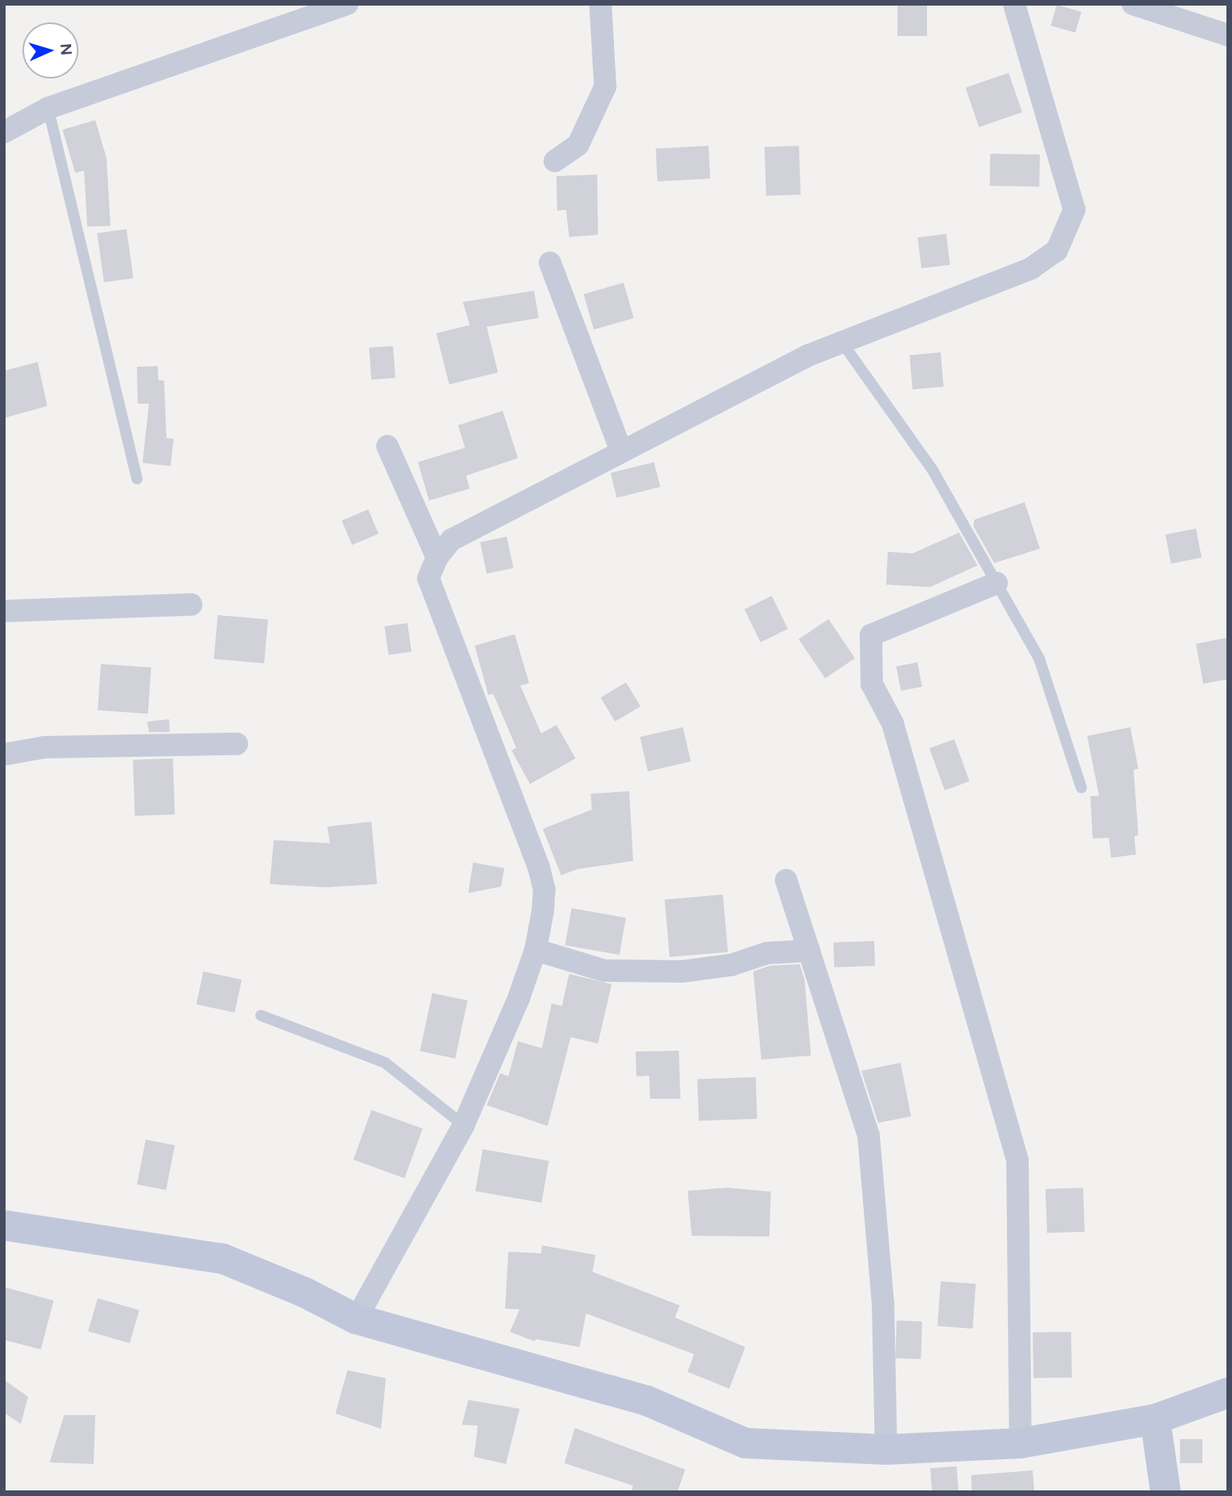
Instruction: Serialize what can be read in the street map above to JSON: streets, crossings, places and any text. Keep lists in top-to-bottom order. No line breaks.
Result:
{"north":"right"}
